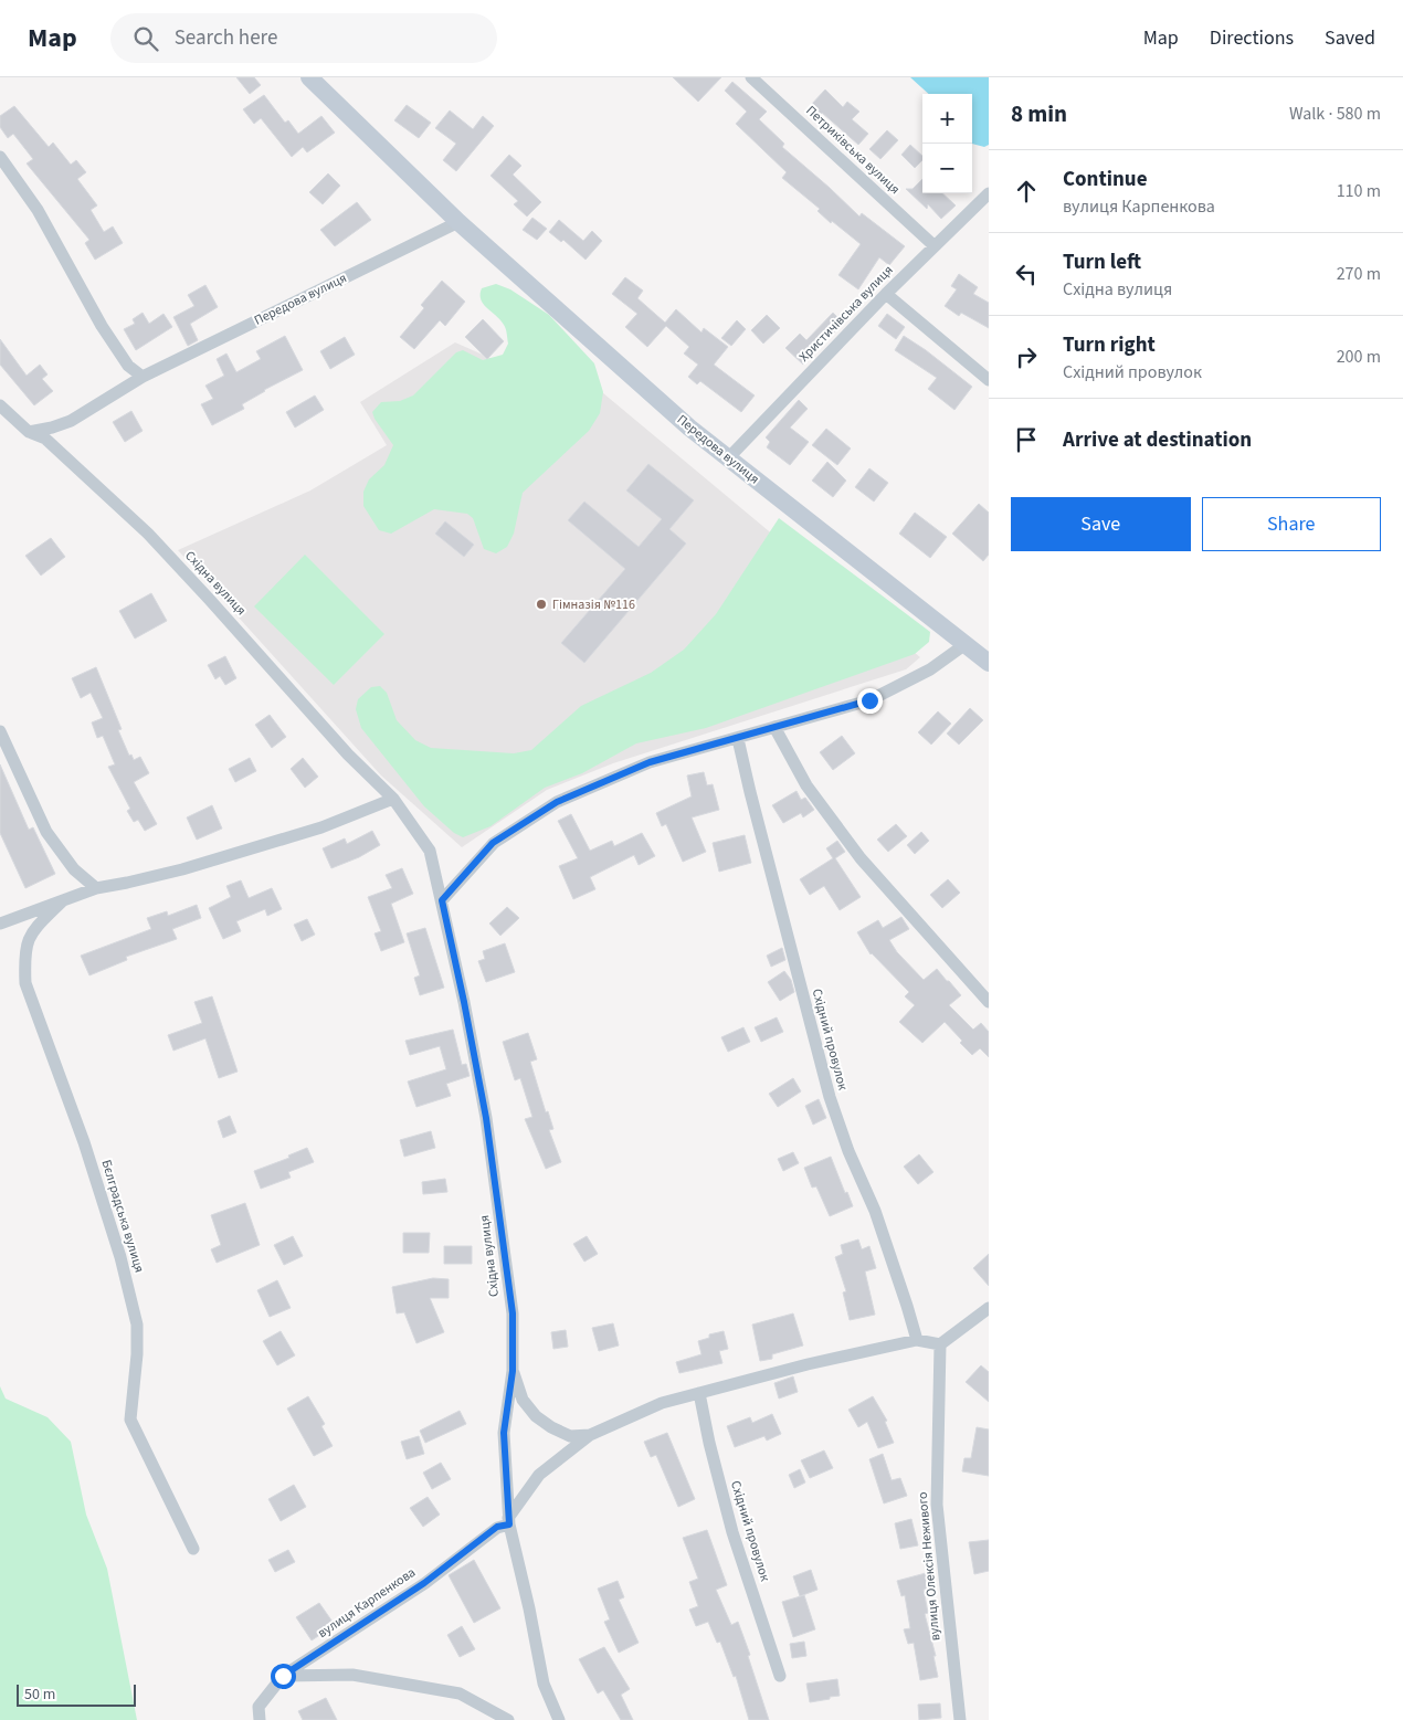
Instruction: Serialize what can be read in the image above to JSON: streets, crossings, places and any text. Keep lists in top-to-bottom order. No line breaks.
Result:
{"streets":{"street":["Петриківська вулиця","Передова вулиця","Христичівська вулиця","Східна вулиця","Східний провулок","Бєлградська вулиця","вулиця Олексія Неживого","вулиця Карпенкова"]},"crossings":[["Петриківська вулиця","Христичівська вулиця"],["Передова вулиця","Христичівська вулиця"],["Передова вулиця","Східна вулиця"],["Східна вулиця","вулиця Карпенкова"]],"places":["Гімназія №116"],"scale_bar":"50 m","page":{"header":"Map","search":"Search here","nav":["Map","Directions","Saved"],"heading":["8 min","Walk · 580 m"],"map_buttons":["+","−"],"list":[["Continue","вулиця Карпенкова","110 m"],["Turn left","Східна вулиця","270 m"],["Turn right","Східний провулок","200 m"],"Arrive at destination"],"buttons":["Save","Share"],"scale":"50 m"}}
